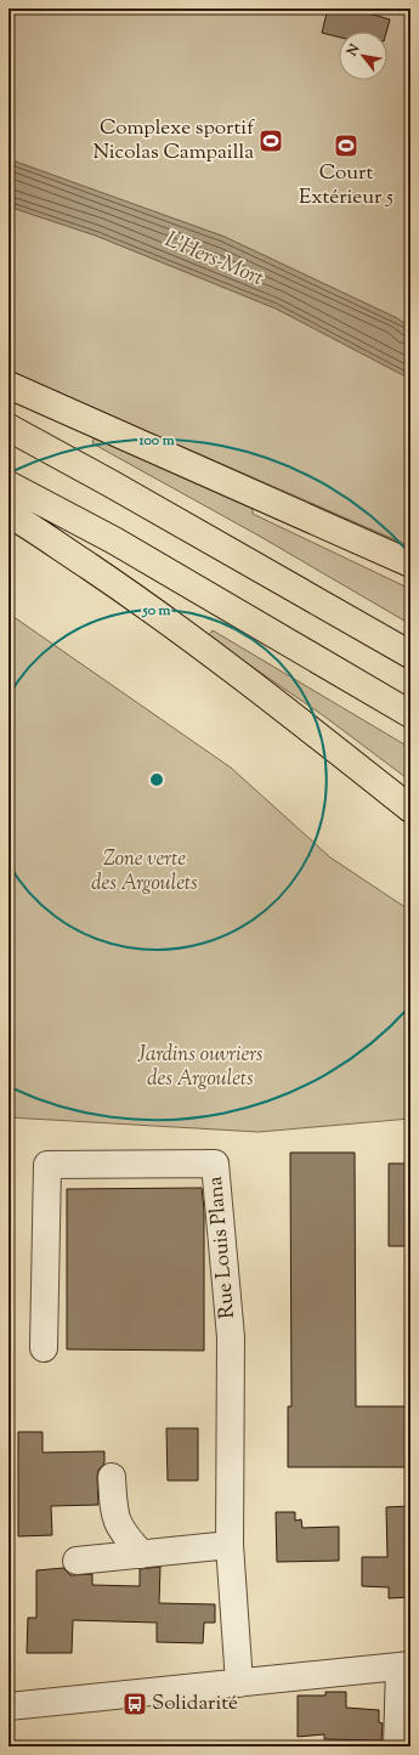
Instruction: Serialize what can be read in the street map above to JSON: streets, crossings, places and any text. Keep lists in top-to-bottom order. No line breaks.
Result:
{"streets":{"street":["Rue Louis Plana"]},"water":["L'Hers-Mort"],"parks":["Zone verte des Argoulets","Jardins ouvriers des Argoulets"],"places":{"sports":["Complexe sportif Nicolas Campailla","Court Extérieur 5"],"bus stop":["Solidarité"]},"north":"top left","rings":["100 m","50 m"]}
